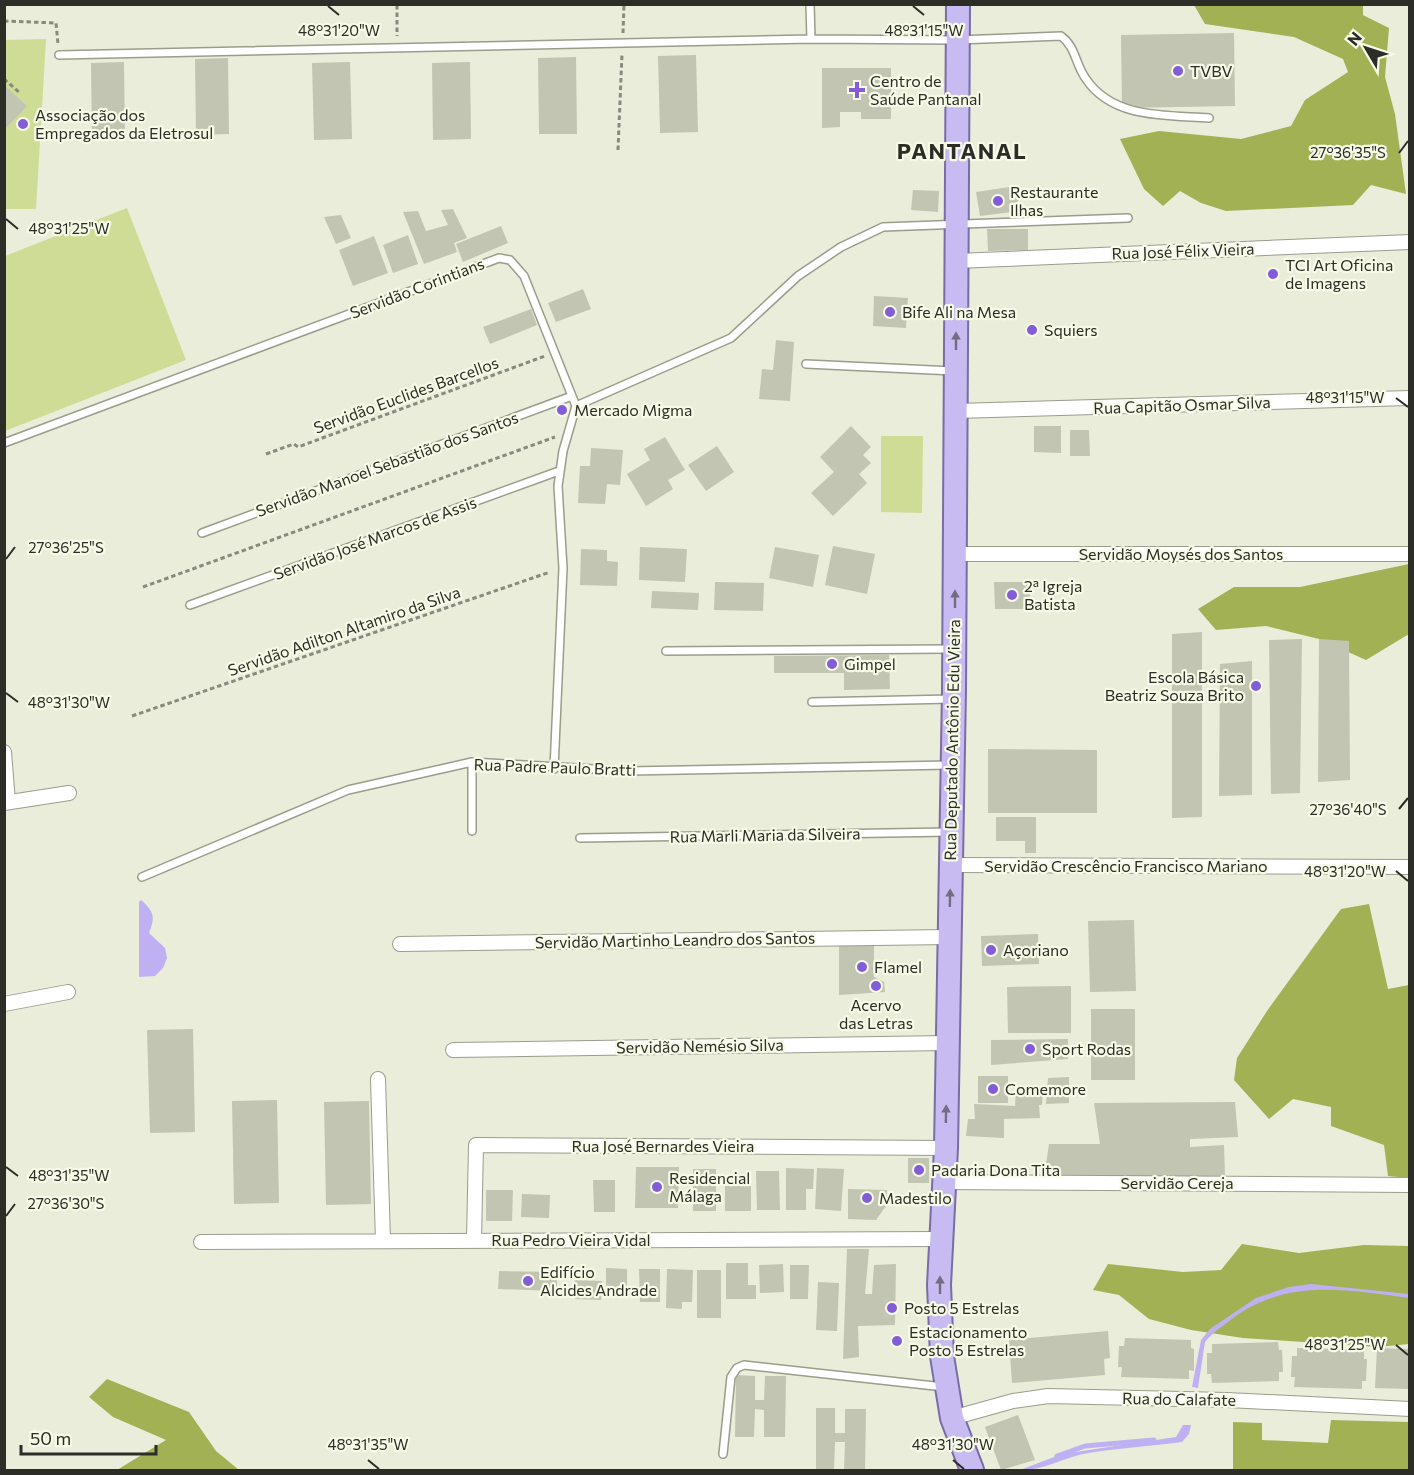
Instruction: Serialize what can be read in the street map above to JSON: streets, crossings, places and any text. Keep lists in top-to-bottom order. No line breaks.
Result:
{"streets":{"main road":["Rua Deputado Antônio Edu Vieira"],"street":["Rua José Félix Vieira","Rua Capitão Osmar Silva","Servidão Moysés dos Santos","Servidão Crescêncio Francisco Mariano","Servidão Martinho Leandro dos Santos","Servidão Nemésio Silva","Rua José Bernardes Vieira","Servidão Cereja","Rua Pedro Vieira Vidal","Rua do Calafate"],"lane":["Servidão Corintians","Servidão Manoel Sebastião dos Santos","Servidão José Marcos de Assis","Rua Padre Paulo Bratti","Rua Marli Maria da Silveira"],"path":["Servidão Euclides Barcellos","Servidão Adilton Altamiro da Silva"]},"crossings":[["Rua José Félix Vieira","Rua Deputado Antônio Edu Vieira"],["Servidão Corintians","Servidão Euclides Barcellos"],["Servidão Corintians","Servidão Manoel Sebastião dos Santos"],["Rua Capitão Osmar Silva","Rua Deputado Antônio Edu Vieira"],["Servidão Moysés dos Santos","Rua Deputado Antônio Edu Vieira"],["Rua Deputado Antônio Edu Vieira","Rua Padre Paulo Bratti"],["Rua Deputado Antônio Edu Vieira","Rua Marli Maria da Silveira"],["Rua Deputado Antônio Edu Vieira","Servidão Crescêncio Francisco Mariano"],["Rua Deputado Antônio Edu Vieira","Servidão Martinho Leandro dos Santos"],["Rua Deputado Antônio Edu Vieira","Servidão Nemésio Silva"],["Rua Deputado Antônio Edu Vieira","Rua José Bernardes Vieira"],["Rua Deputado Antônio Edu Vieira","Servidão Cereja"],["Rua Deputado Antônio Edu Vieira","Rua Pedro Vieira Vidal"],["Rua Deputado Antônio Edu Vieira","Rua do Calafate"],["Rua José Bernardes Vieira","Rua Pedro Vieira Vidal"]],"one_way":["Rua Deputado Antônio Edu Vieira"],"districts":["PANTANAL"],"places":{"other":["TVBV","Associação dos Empregados da Eletrosul","Restaurante Ilhas","TCI Art Oficina de Imagens","Bife Ali na Mesa","Squiers","Mercado Migma","2ª Igreja Batista","Gimpel","Escola Básica Beatriz Souza Brito","Açoriano","Flamel","Acervo das Letras","Sport Rodas","Comemore","Padaria Dona Tita","Residencial Málaga","Madestilo","Edifício Alcides Andrade","Posto 5 Estrelas","Estacionamento Posto 5 Estrelas"],"health":["Centro de Saúde Pantanal"]},"scale_bar":"50 m","north":"top left","coordinates":["48°31'20\"W","48°31'15\"W","27°36'35\"S","48°31'25\"W","27°36'25\"S","48°31'30\"W","27°36'40\"S","48°31'35\"W","27°36'30\"S"]}
